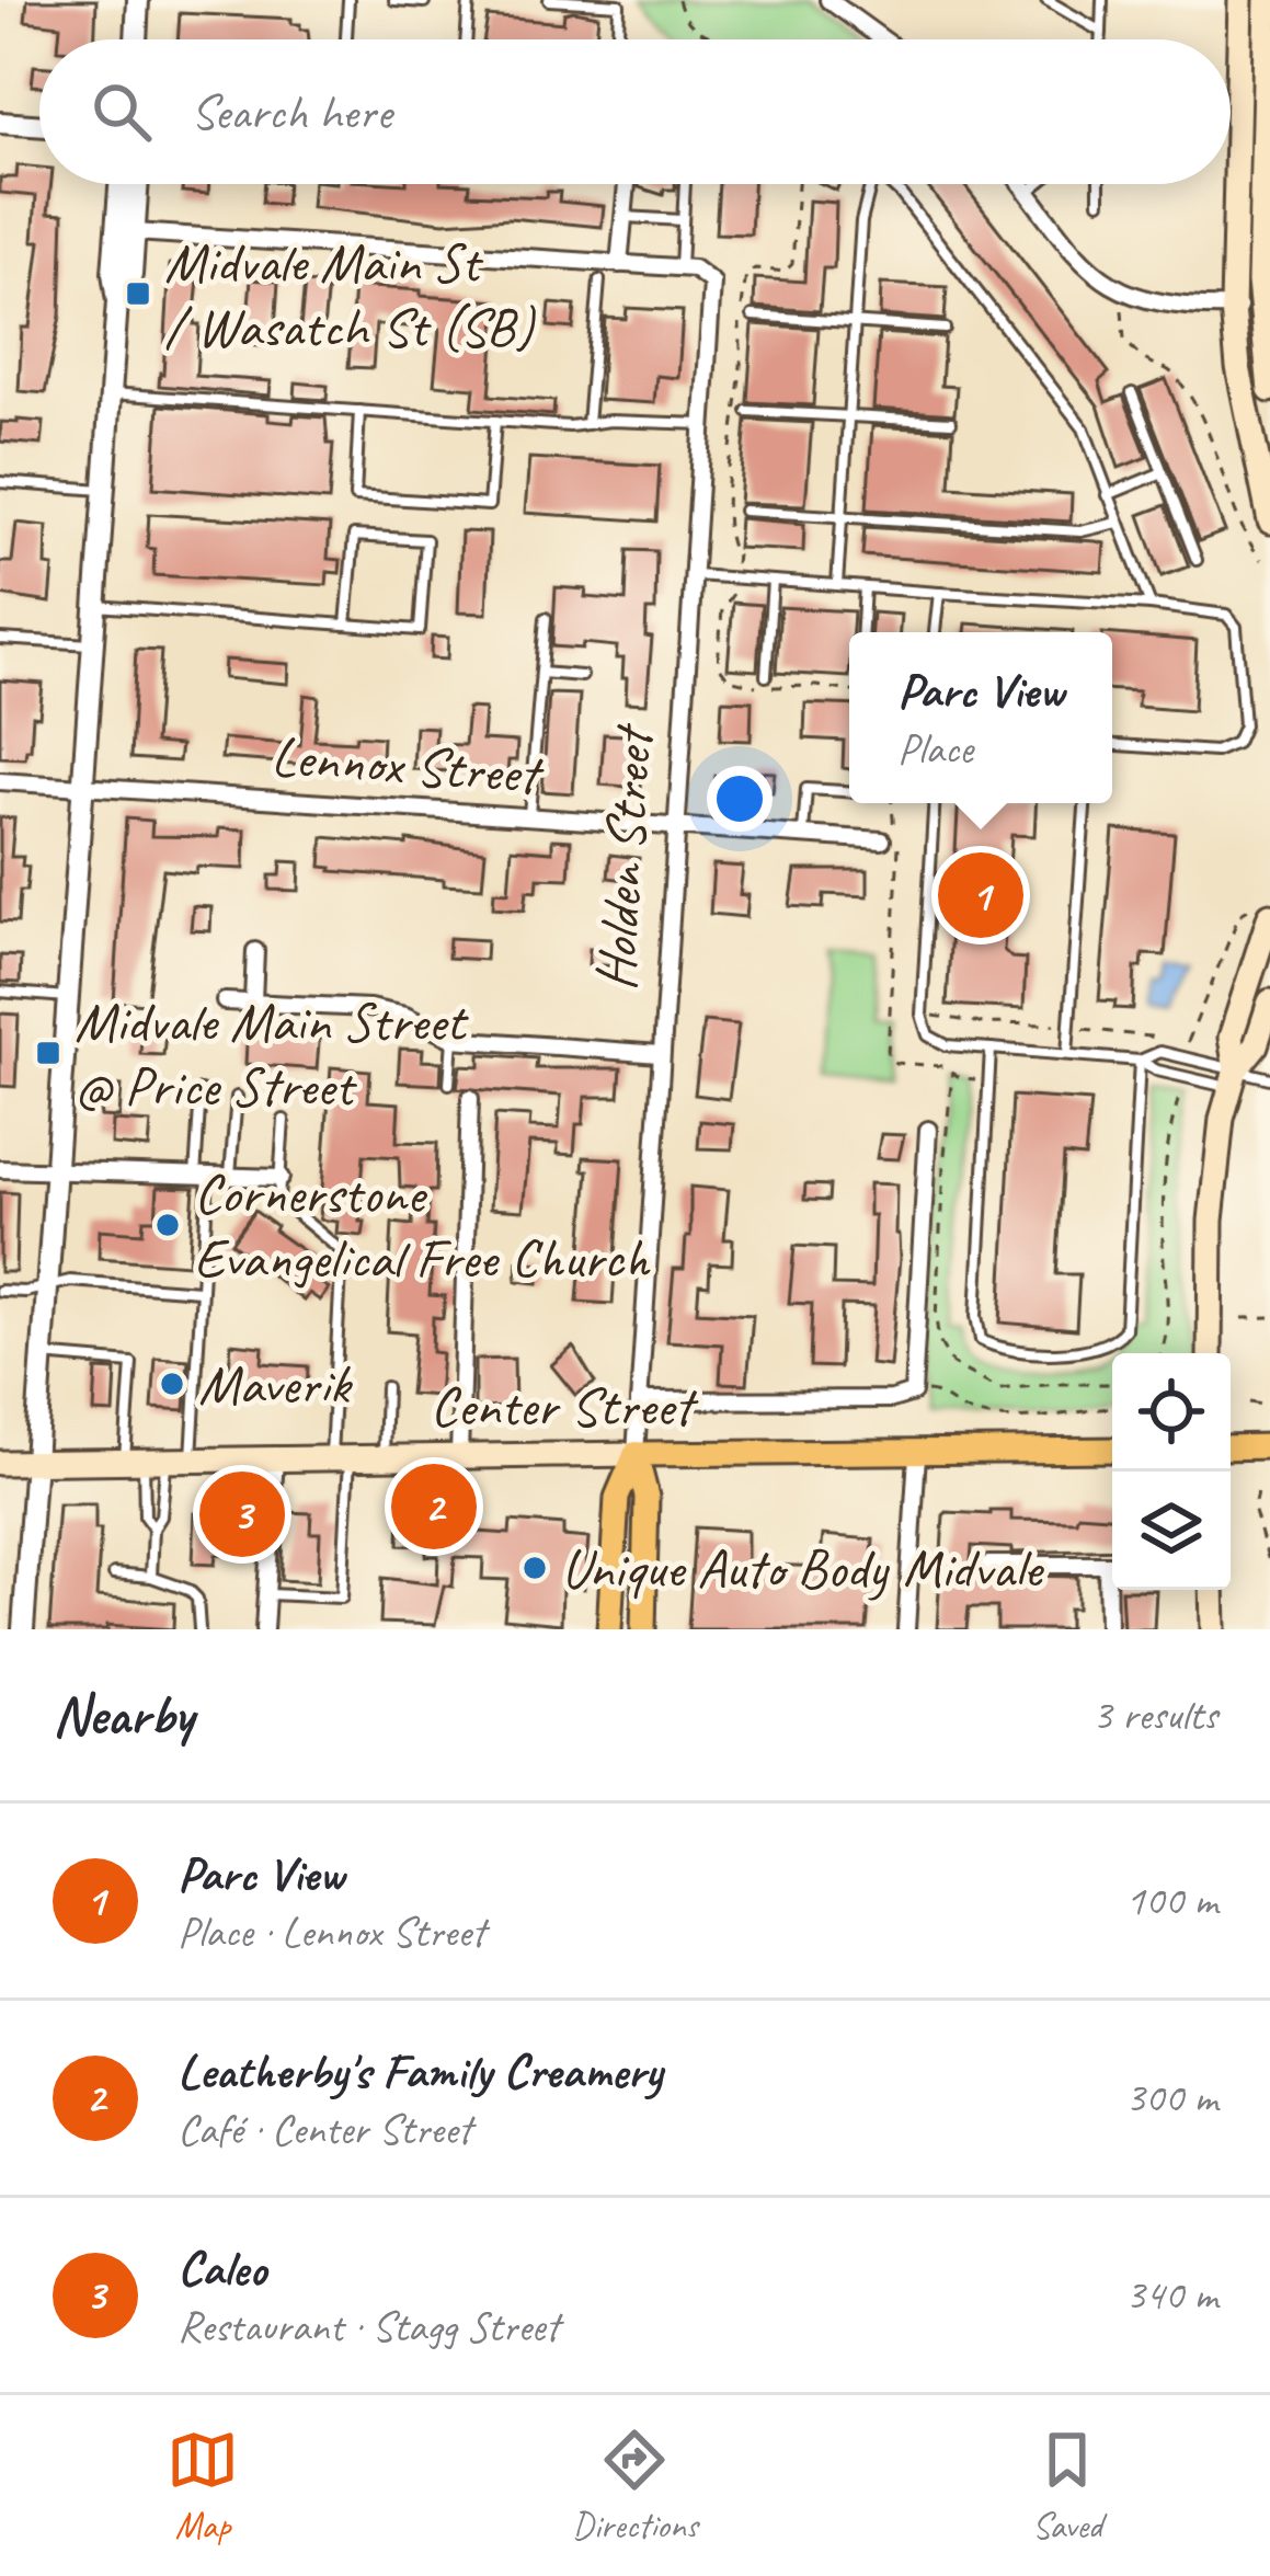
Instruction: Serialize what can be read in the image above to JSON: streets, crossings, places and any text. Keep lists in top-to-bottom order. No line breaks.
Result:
{"streets":{"main road":["Holden Street","Center Street"],"street":["Lennox Street"]},"crossings":[["Lennox Street","Holden Street"],["Holden Street","Center Street"]],"places":{"transit":["Midvale Main St / Wasatch St (SB)","Midvale Main Street @ Price Street"],"other":["Cornerstone Evangelical Free Church","Maverik","Unique Auto Body Midvale"]},"page":{"search":"Search here","popup":["Parc View","Place"],"pins":["1","2","3"],"heading":["Nearby","3 results"],"list":[{"mark":"1","name":"Parc View","note":"Place · Lennox Street","value":"100 m"},{"mark":"2","name":"Leatherby's Family Creamery","note":"Café · Center Street","value":"300 m"},{"mark":"3","name":"Caleo","note":"Restaurant · Stagg Street","value":"340 m"}],"nav":["Map","Directions","Saved"]}}
